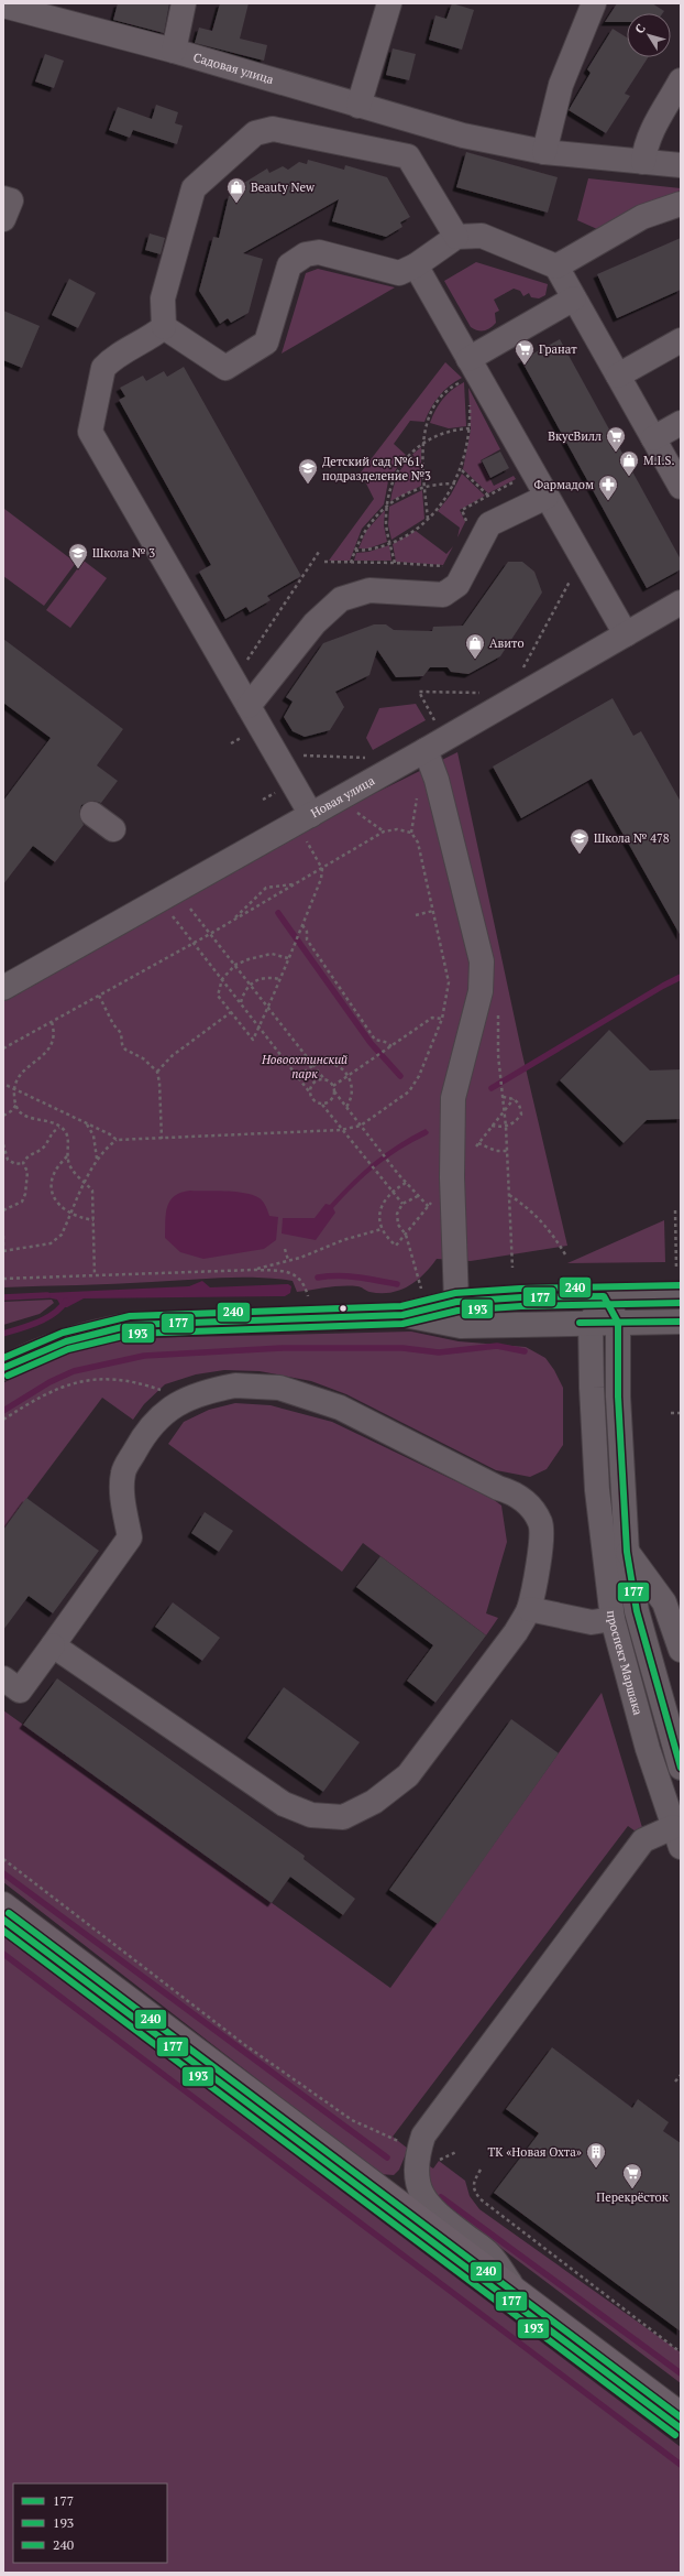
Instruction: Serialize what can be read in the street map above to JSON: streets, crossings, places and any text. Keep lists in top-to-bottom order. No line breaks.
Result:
{"streets":{"street":["Садовая улица","Новая улица","проспект Маршака"]},"parks":["Новоохтинский парк"],"places":{"shop":["Beauty New","M.I.S.","Авито"],"supermarket":["Гранат","ВкусВилл","Перекрёсток"],"school or university":["Детский сад №61, подразделение №3","Школа № 3","Школа № 478"],"pharmacy":["Фармадом"],"building":["ТК «Новая Охта»"]},"lines":["transit line 240","transit line 177","transit line 193"],"legend":["177","193","240"],"north":"top left"}
